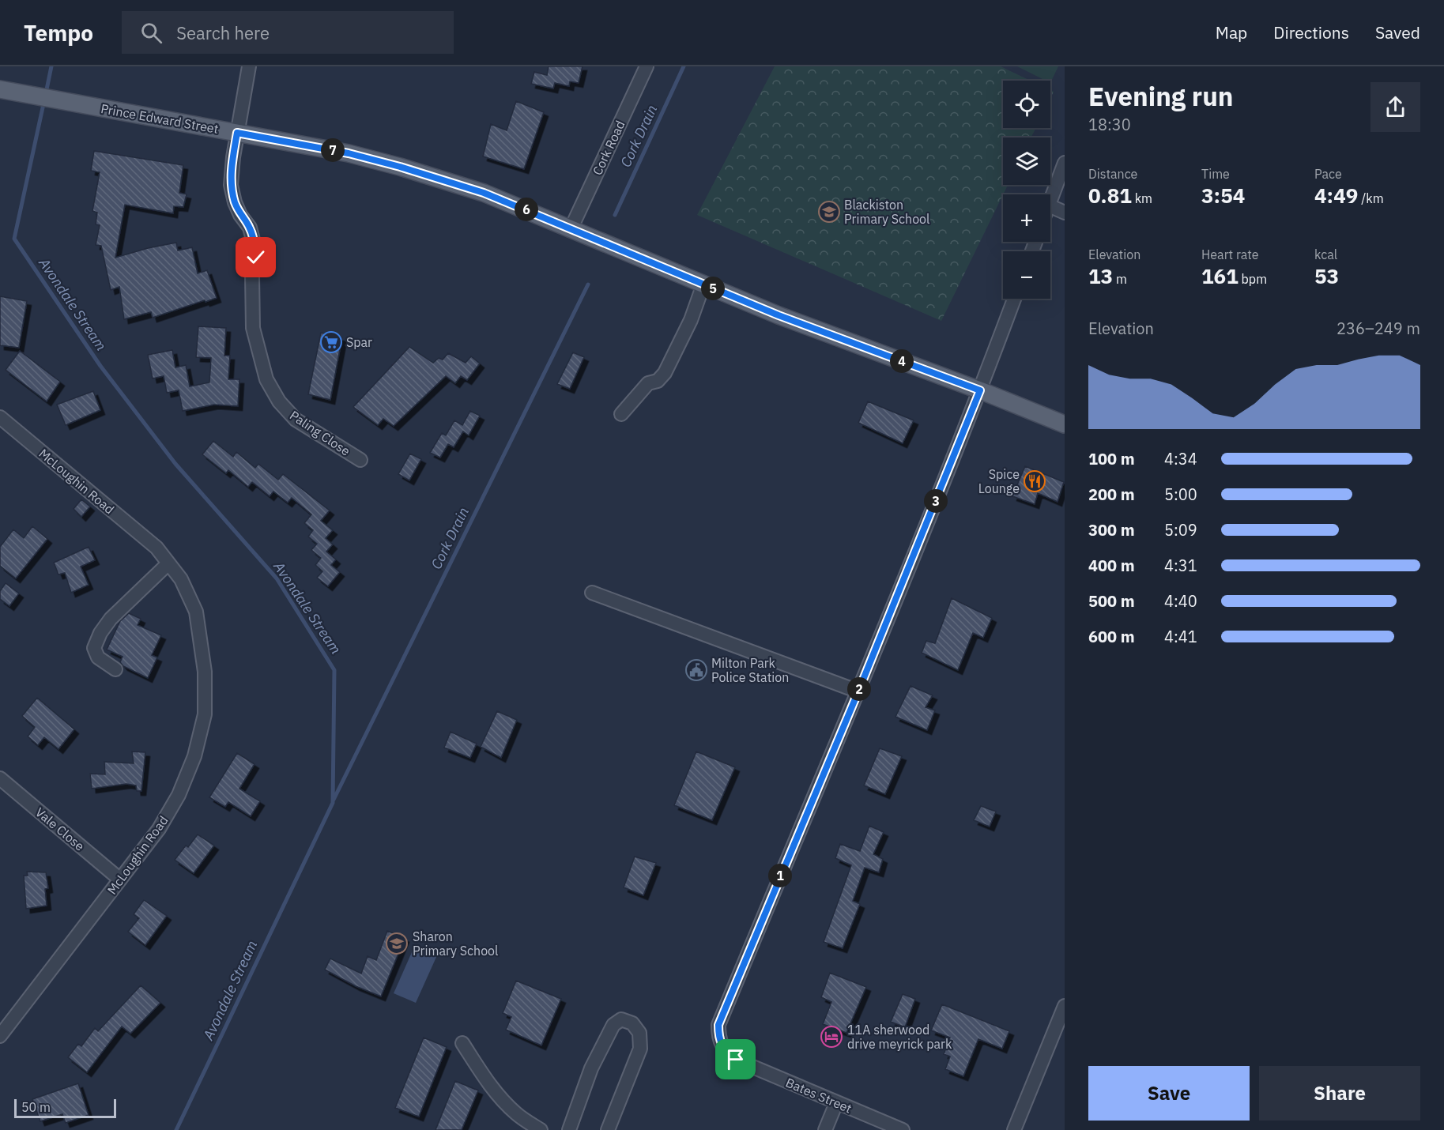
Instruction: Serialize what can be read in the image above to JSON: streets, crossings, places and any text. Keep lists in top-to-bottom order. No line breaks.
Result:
{"streets":{"main road":["Prince Edward Street"],"street":["Cork Road","Paling Close","McLoughin Road","Vale Close","Bates Street"]},"crossings":[["Prince Edward Street","Cork Road"],["Prince Edward Street","Paling Close"],["McLoughin Road","Vale Close"]],"water":["Cork Drain","Avondale Stream"],"places":{"school or university":["Blackiston Primary School","Sharon Primary School"],"supermarket":["Spar"],"restaurant":["Spice Lounge"],"public building":["Milton Park Police Station"],"hotel":["11A sherwood drive meyrick park"]},"scale_bar":"50 m","page":{"header":"Tempo","search":"Search here","nav":["Map","Directions","Saved"],"heading":["Evening run","18:30"],"map_buttons":["+","−"],"pins":["7","6","5","4","3","2","1"],"stats":[["Distance","0.81 km"],["Time","3:54"],["Pace","4:49 /km"],["Elevation","13 m"],["Heart rate","161 bpm"],["kcal","53"]],"chart":["Elevation","236–249 m"],"list":[{"name":"100 m","note":"4:34"},{"name":"200 m","note":"5:00"},{"name":"300 m","note":"5:09"},{"name":"400 m","note":"4:31"},{"name":"500 m","note":"4:40"},{"name":"600 m","note":"4:41"}],"buttons":["Save","Share"],"scale":"50 m"}}
